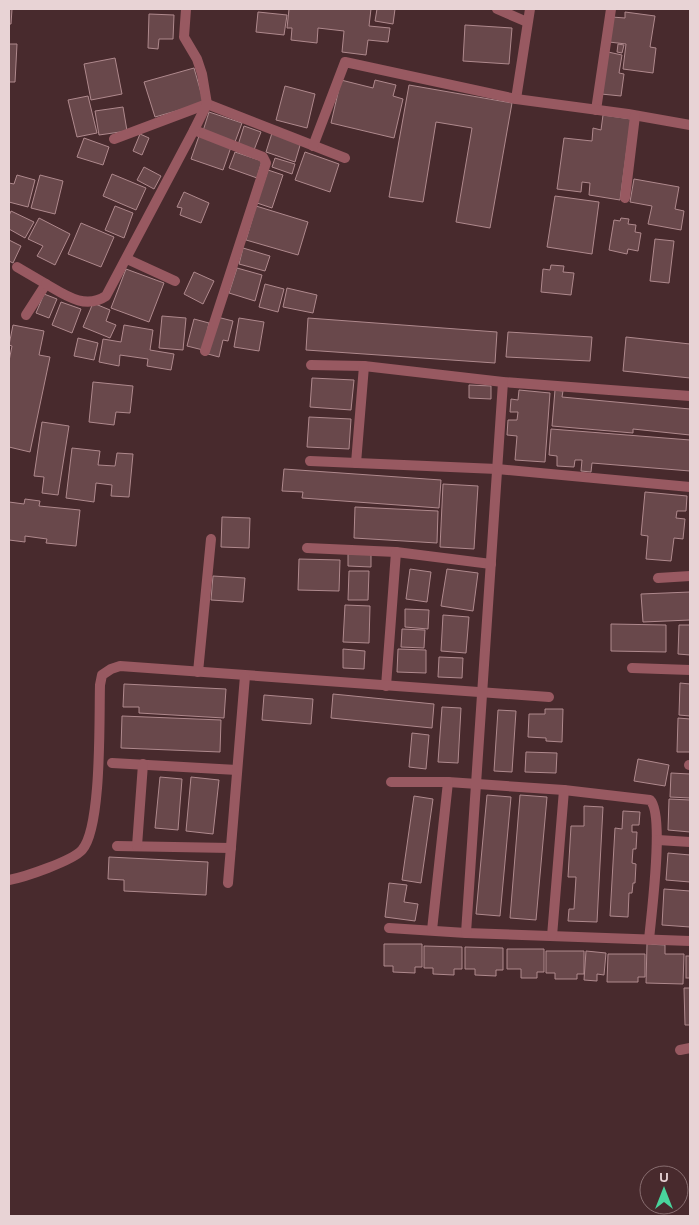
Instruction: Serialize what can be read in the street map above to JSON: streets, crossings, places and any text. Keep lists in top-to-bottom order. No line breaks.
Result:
{"north":"top"}
